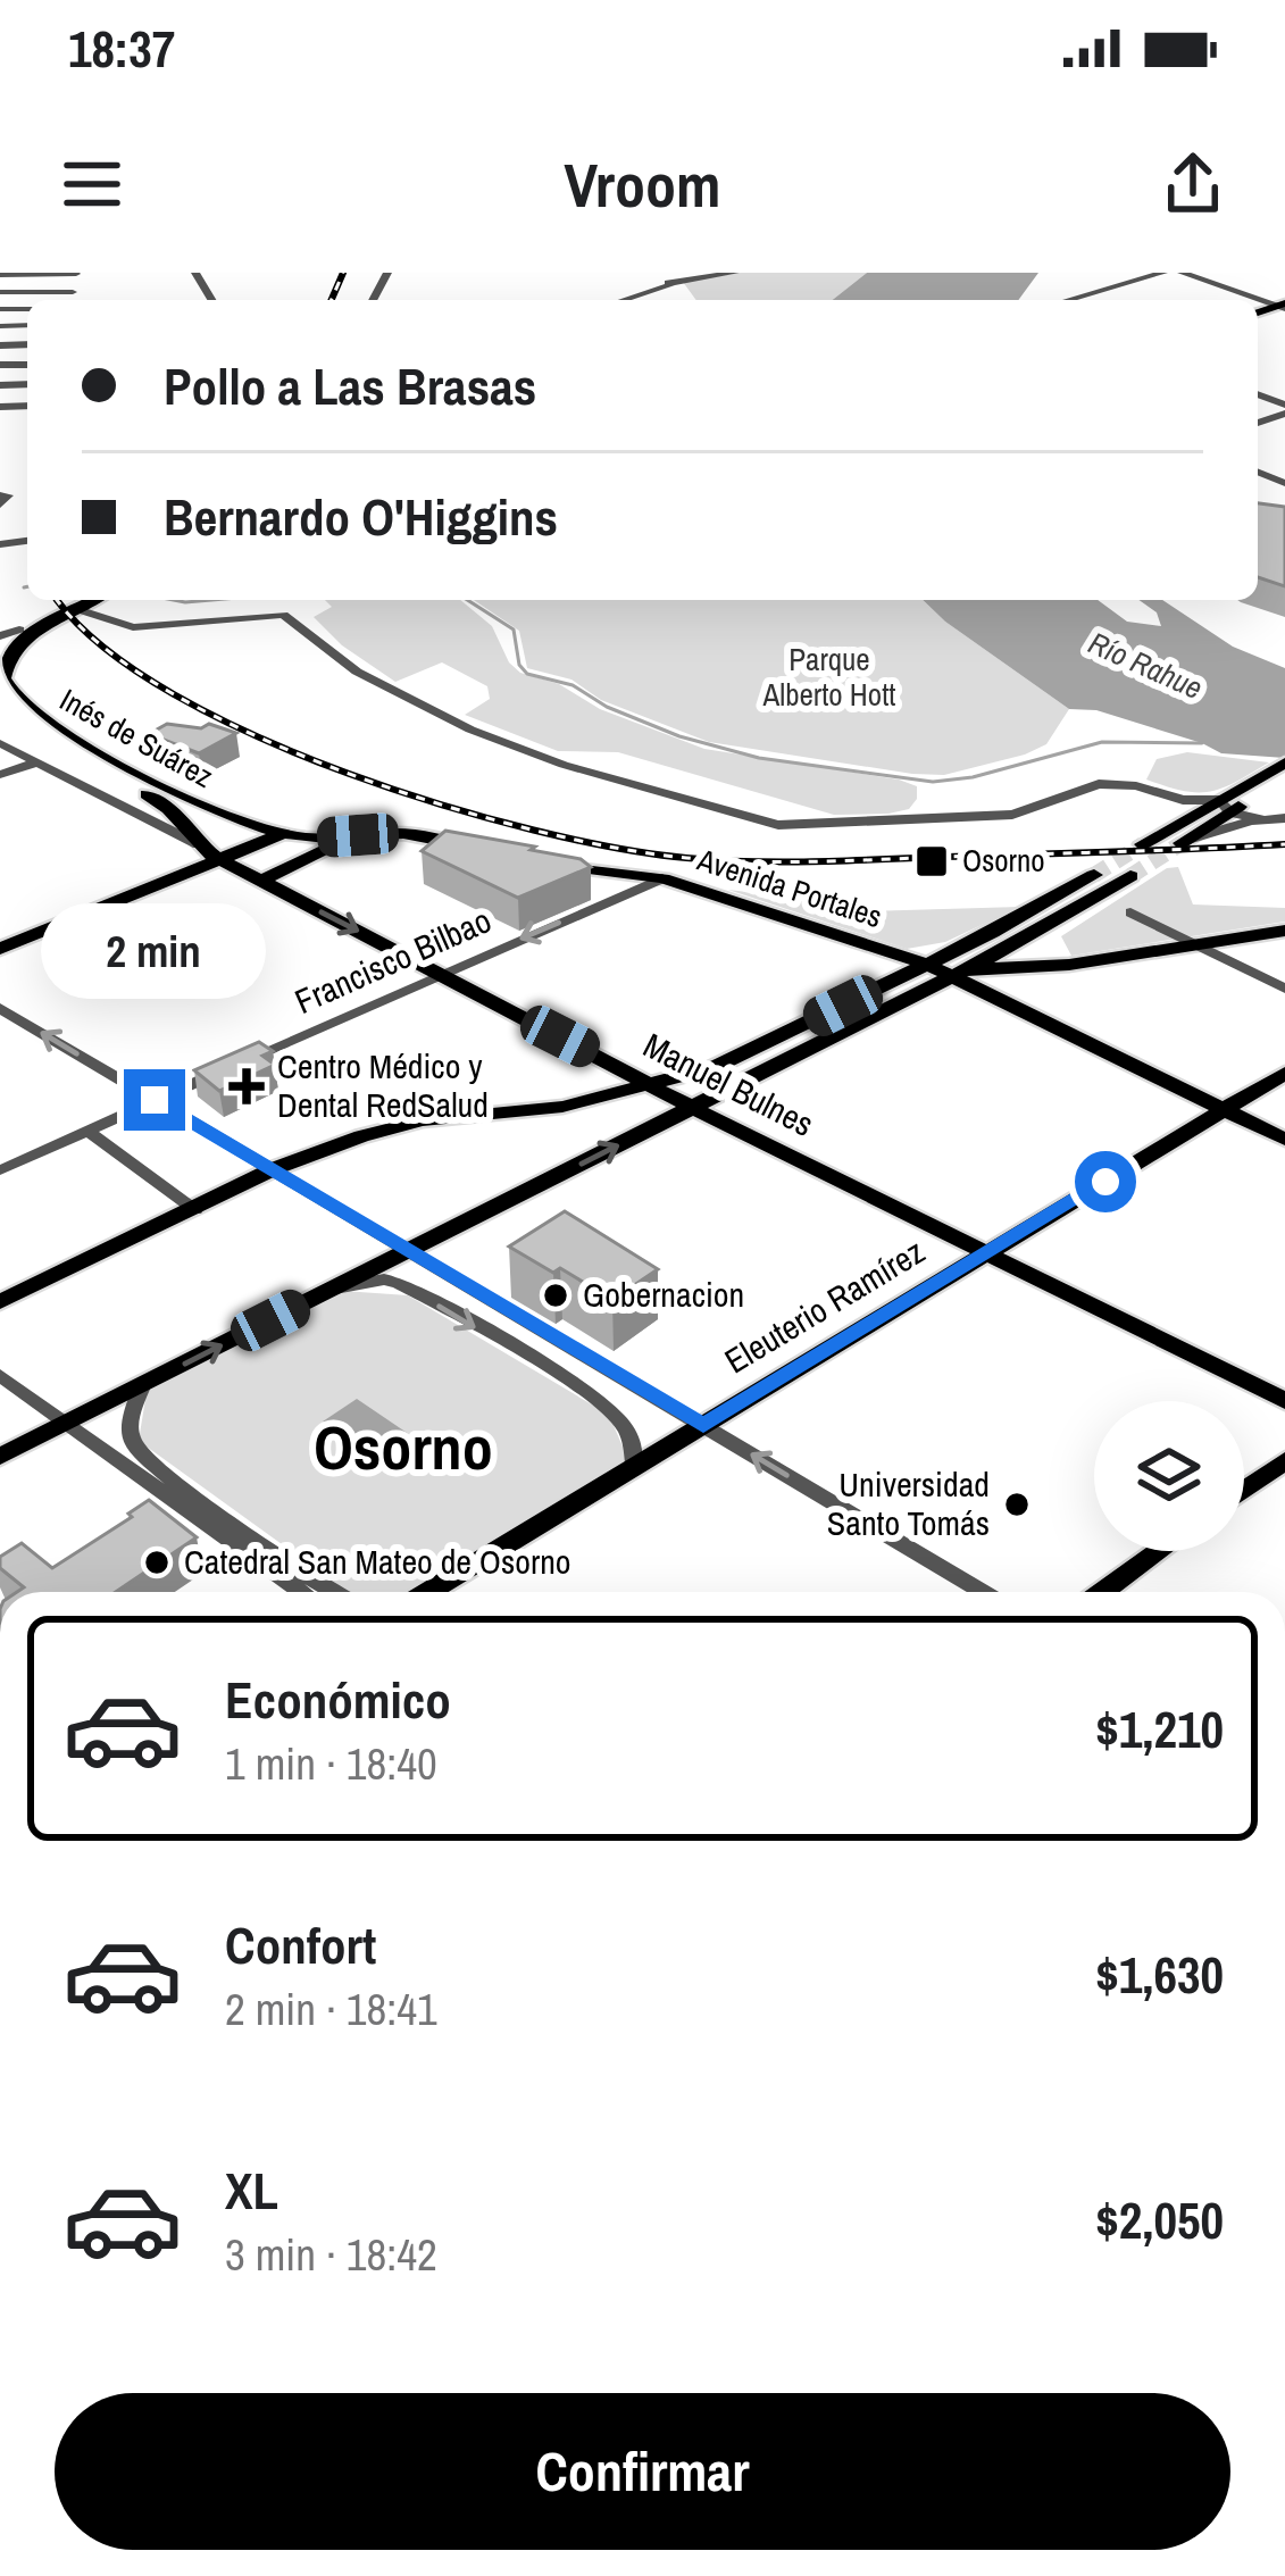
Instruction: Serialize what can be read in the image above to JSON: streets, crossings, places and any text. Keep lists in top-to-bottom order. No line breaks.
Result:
{"streets":{"main road":["Inés de Suárez","Avenida Portales","Manuel Bulnes","Eleuterio Ramírez"],"street":["Francisco Bilbao"]},"crossings":[["Inés de Suárez","Manuel Bulnes"],["Avenida Portales","Francisco Bilbao"],["Avenida Portales","Eleuterio Ramírez"],["Francisco Bilbao","Manuel Bulnes"],["Manuel Bulnes","Eleuterio Ramírez"]],"districts":["Osorno"],"water":["Río Rahue"],"parks":["Parque Alberto Hott"],"places":{"transit":["Osorno"],"health":["Centro Médico y Dental RedSalud"],"other":["Gobernacion","Universidad Santo Tomás","Catedral San Mateo de Osorno"]},"page":{"status":"18:37","header":"Vroom","banner":["Pollo a Las Brasas","Bernardo O'Higgins"],"bubble":"2 min","list":[{"name":"Económico","note":"1 min · 18:40","value":"$1,210"},{"name":"Confort","note":"2 min · 18:41","value":"$1,630"},{"name":"XL","note":"3 min · 18:42","value":"$2,050"}],"buttons":"Confirmar"}}
